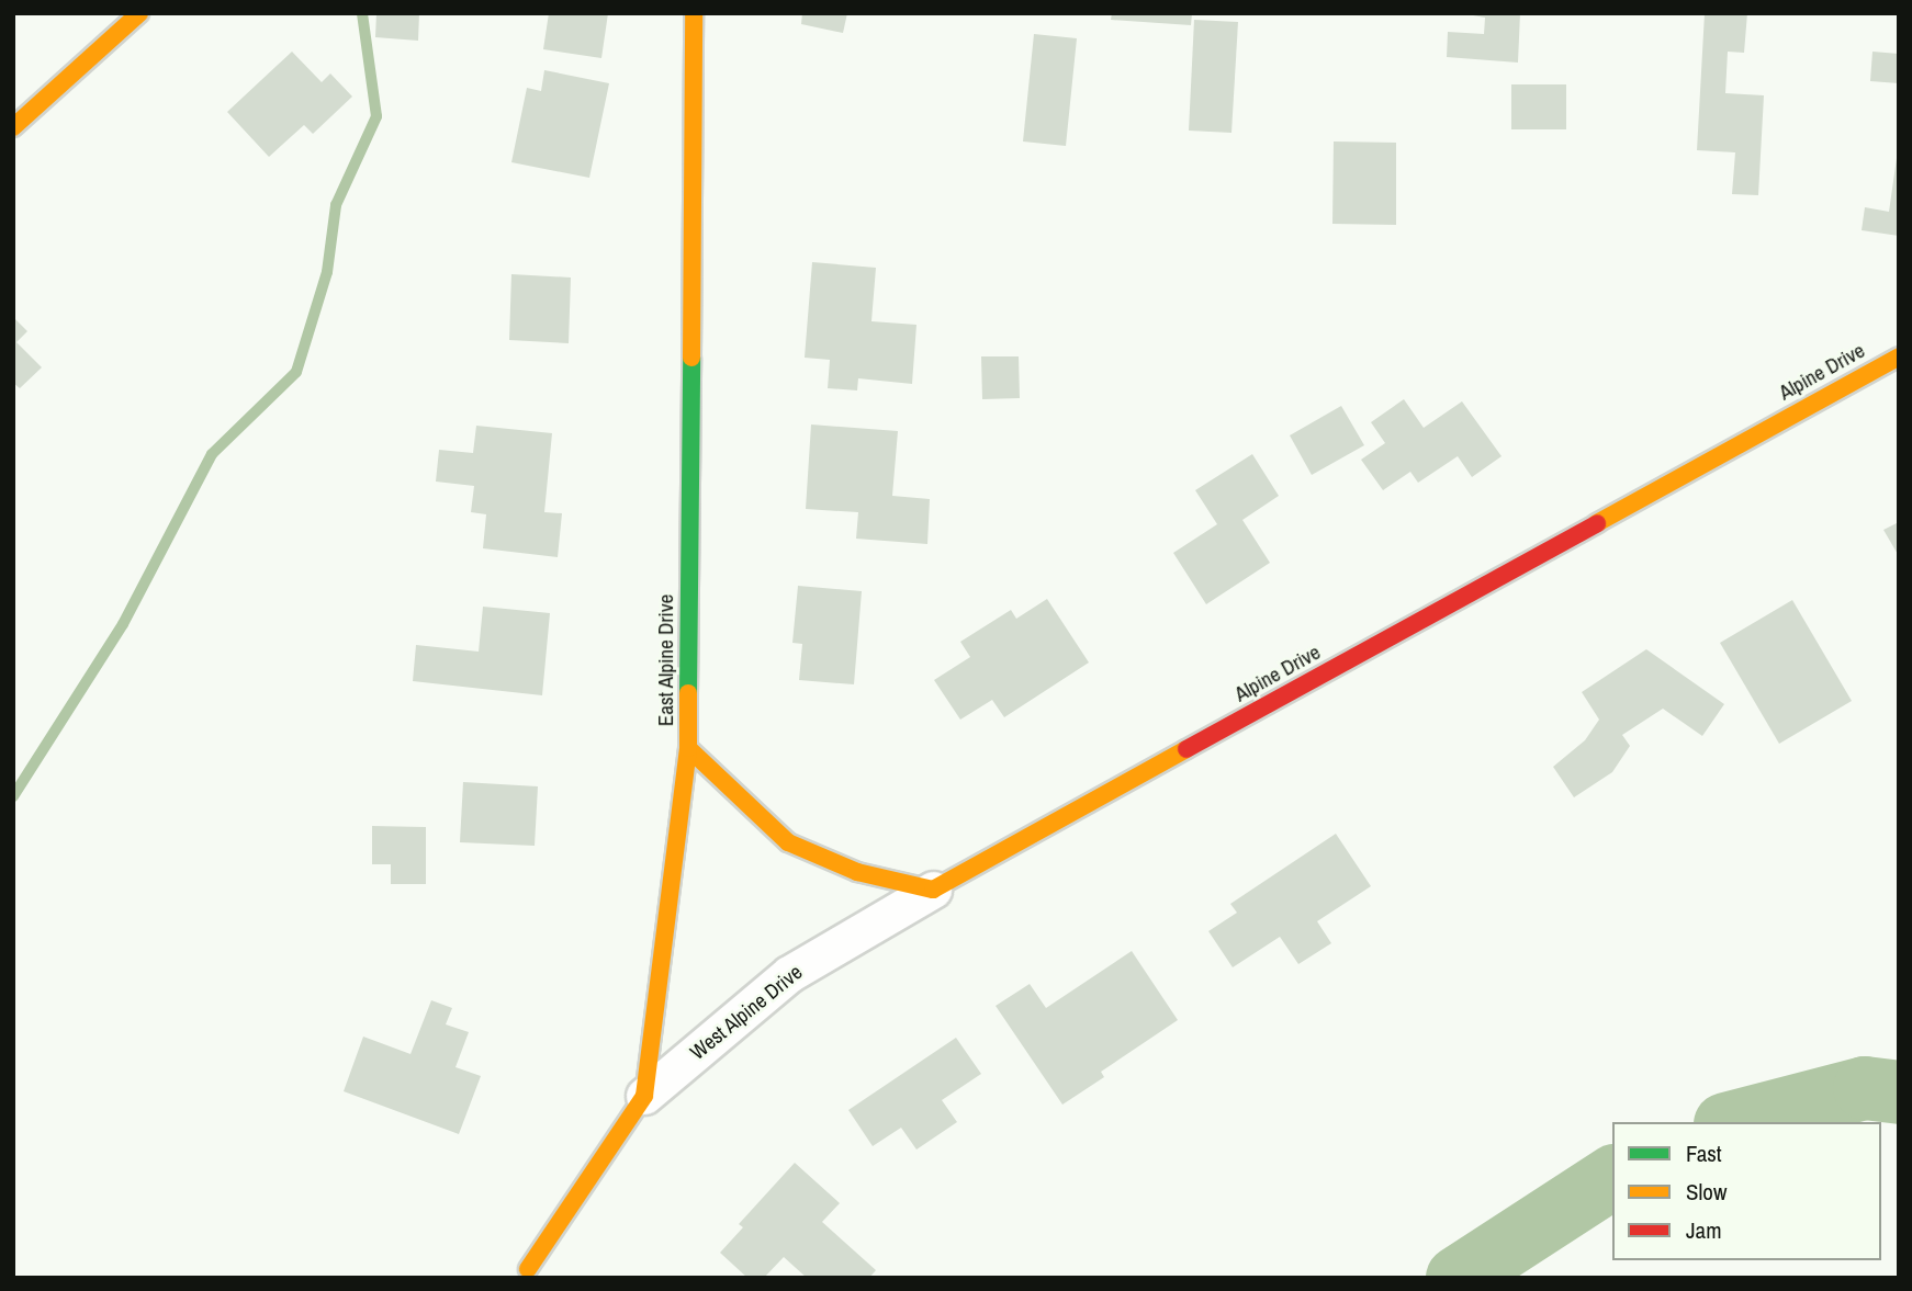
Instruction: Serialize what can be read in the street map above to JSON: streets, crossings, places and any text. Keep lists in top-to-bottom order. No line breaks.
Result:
{"streets":{"street":["Alpine Drive","East Alpine Drive","West Alpine Drive"]},"crossings":[["Alpine Drive","West Alpine Drive"],["East Alpine Drive","West Alpine Drive"]],"legend":["Fast","Slow","Jam"]}
